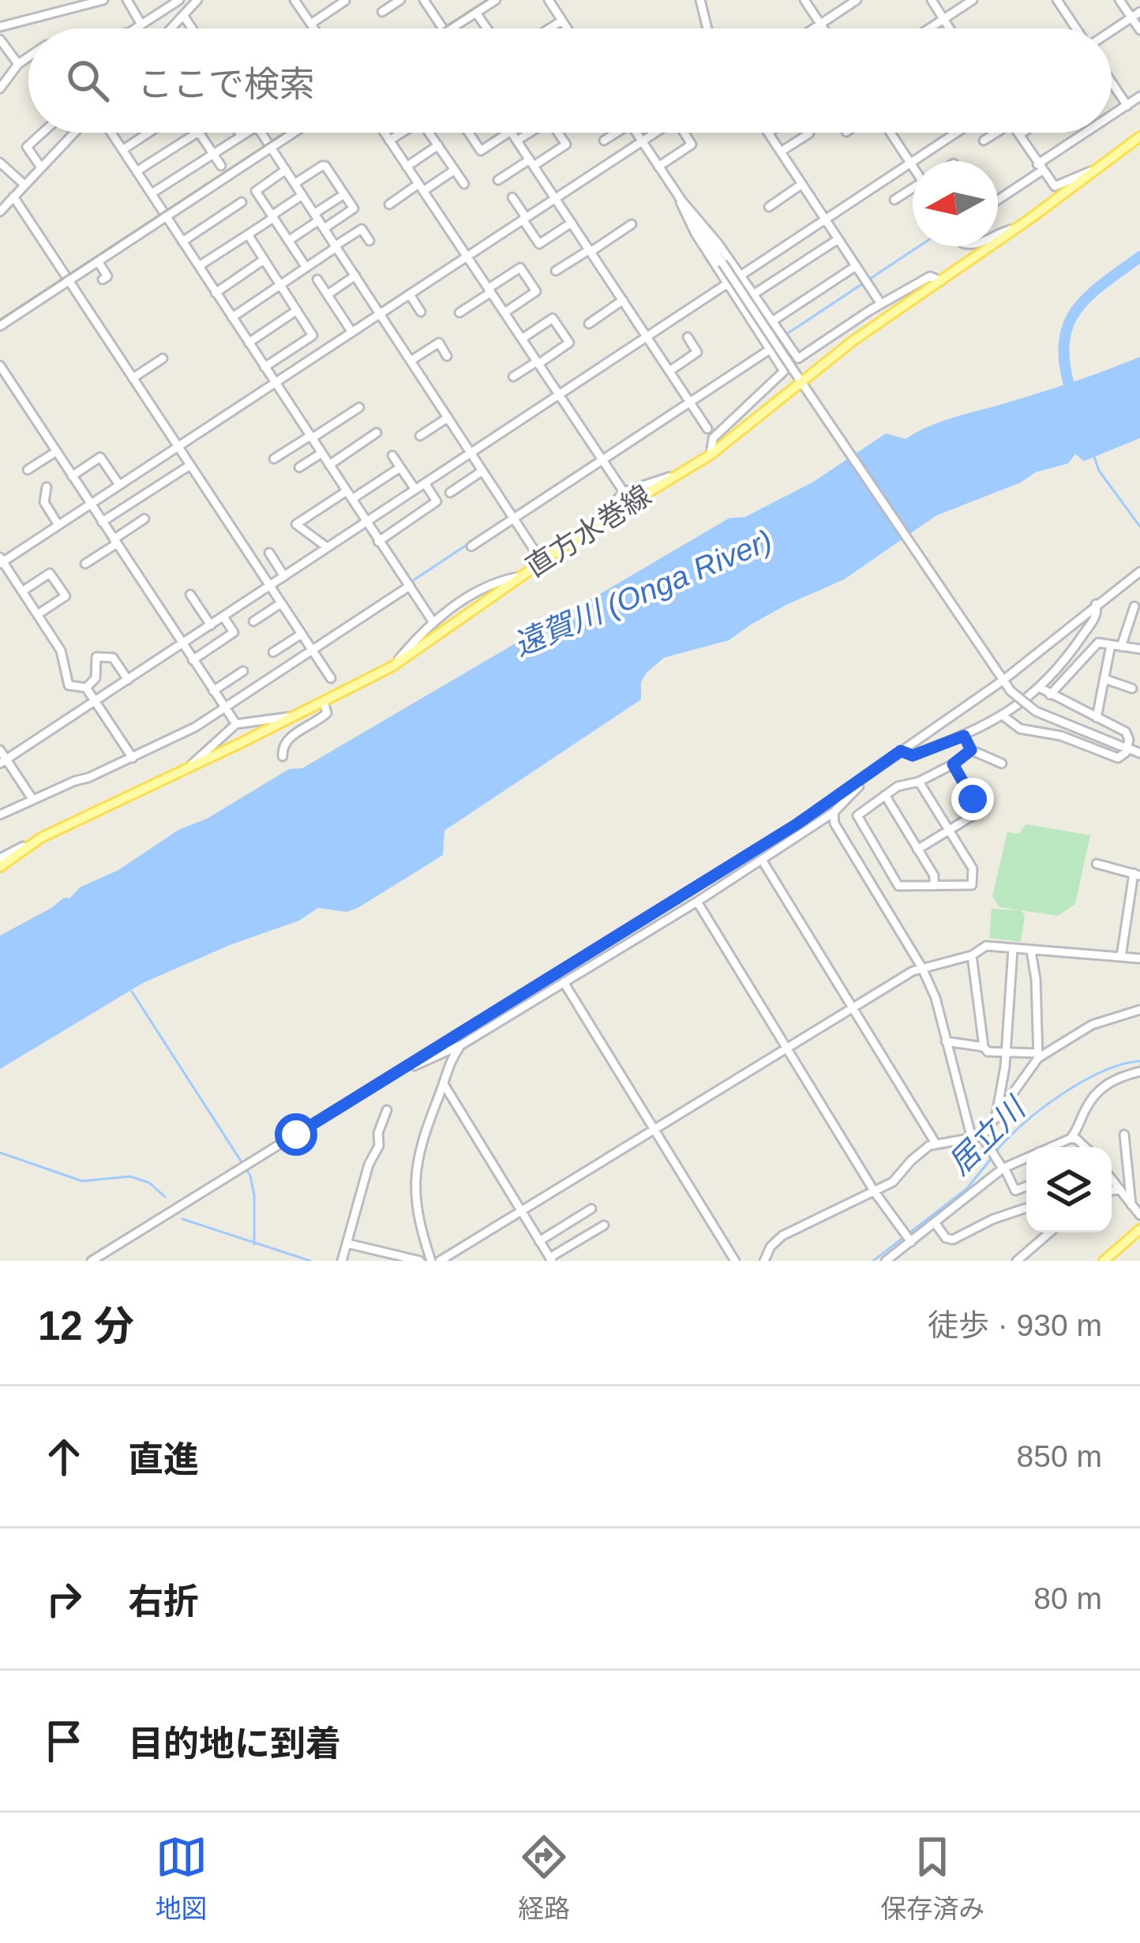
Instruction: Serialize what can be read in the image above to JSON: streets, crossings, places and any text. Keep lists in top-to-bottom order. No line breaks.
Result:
{"streets":{"main road":["直方水巻線"]},"water":["遠賀川 (Onga River)","居立川"],"north":"left","page":{"search":"ここで検索","heading":["12 分","徒歩 · 930 m"],"list":[["直進","850 m"],["右折","80 m"],"目的地に到着"],"nav":["地図","経路","保存済み"]}}
